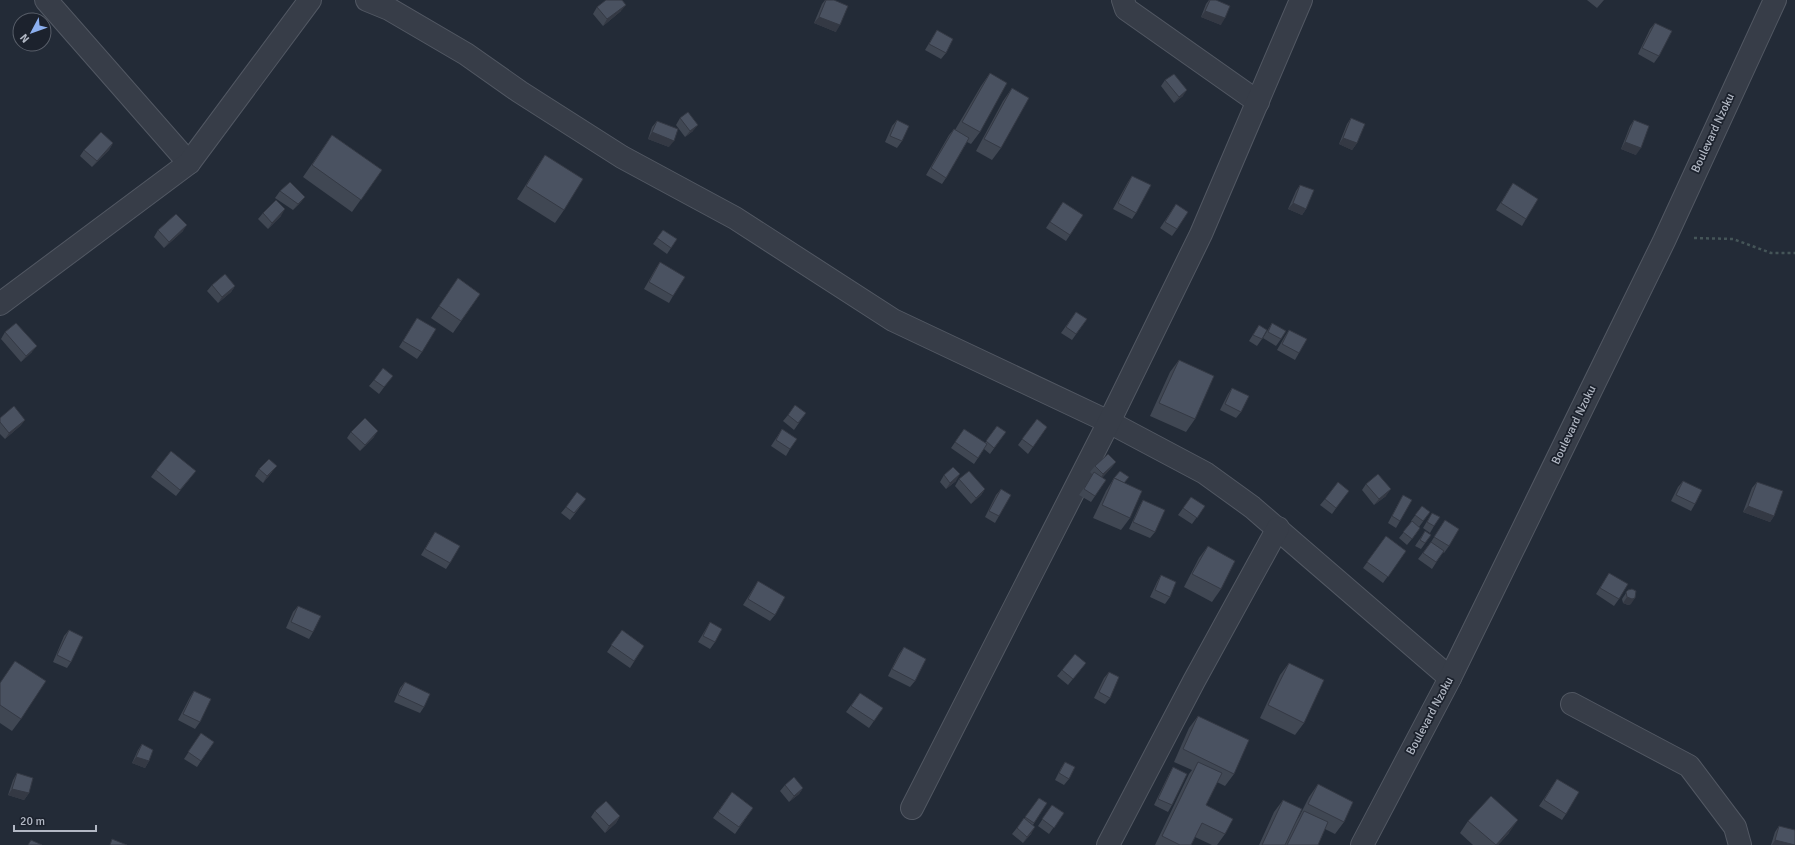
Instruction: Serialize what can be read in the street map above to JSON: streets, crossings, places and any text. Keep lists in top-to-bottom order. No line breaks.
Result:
{"streets":{"street":["Boulevard Nzoku"]},"scale_bar":"20 m","north":"bottom left"}
